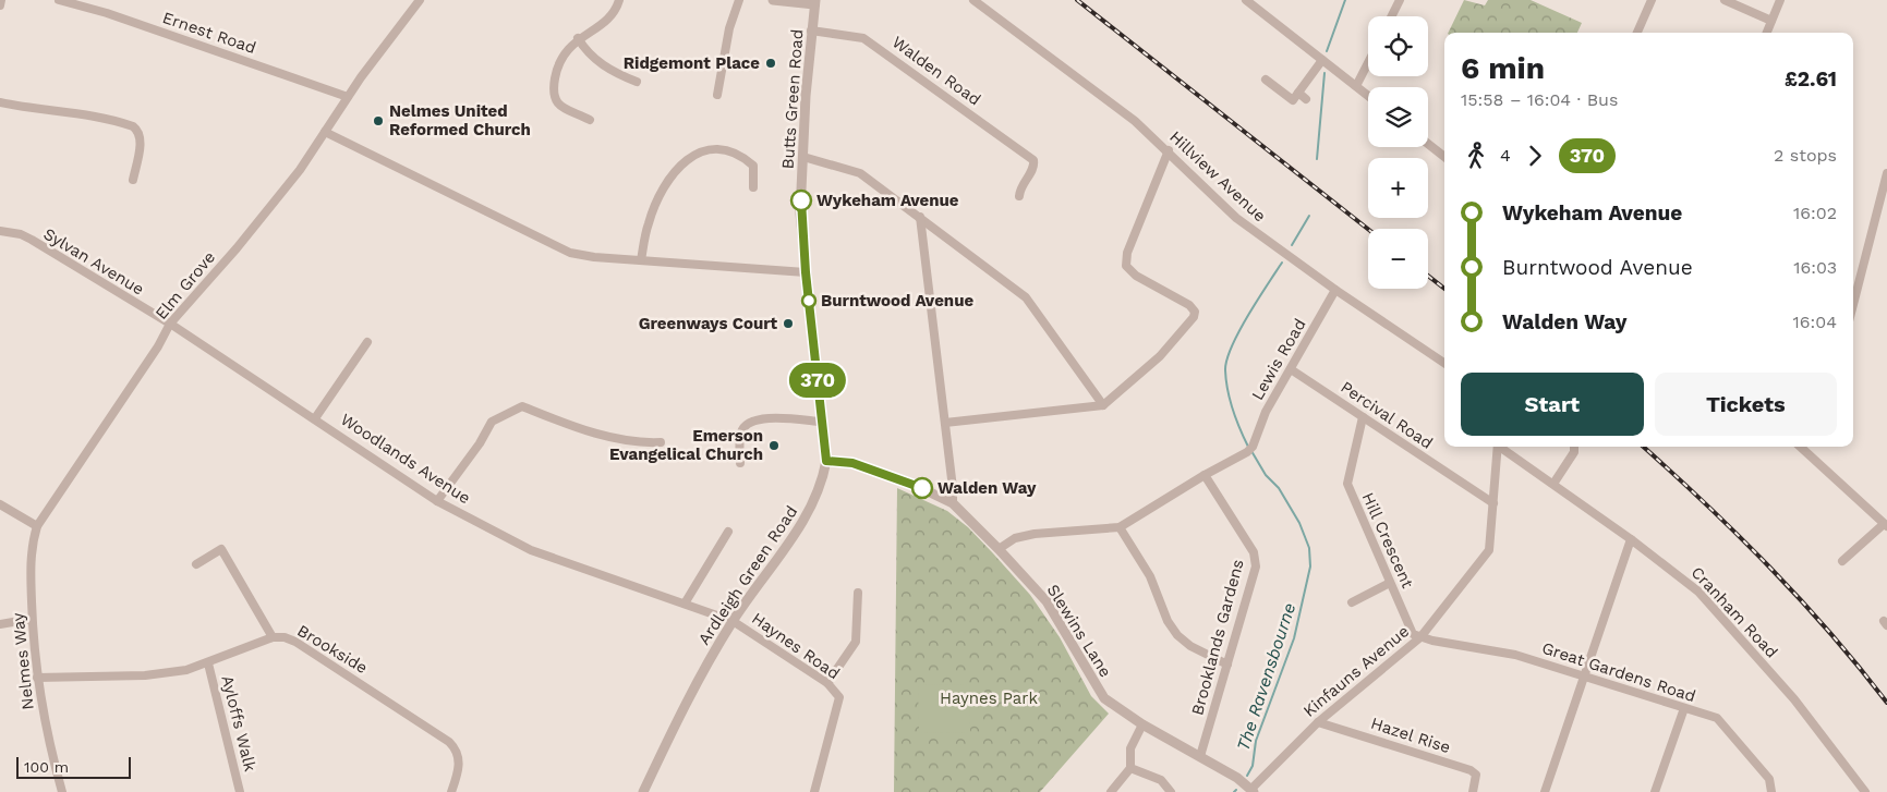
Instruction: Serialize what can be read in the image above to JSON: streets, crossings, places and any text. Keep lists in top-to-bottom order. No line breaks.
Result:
{"streets":{"street":["Ernest Road","Walden Road","Butts Green Road","Hillview Avenue","Sylvan Avenue","Elm Grove","Lewis Road","Percival Road","Woodlands Avenue","Hill Crescent","Ardleigh Green Road","Cranham Road","Slewins Lane","Brooklands Gardens","Haynes Road","Brookside","Nelmes Way","Kinfauns Avenue","Great Gardens Road","Ayloffs Walk","Hazel Rise"]},"crossings":[["Ernest Road","Elm Grove"],["Walden Road","Butts Green Road"],["Butts Green Road","Ardleigh Green Road"],["Butts Green Road","Slewins Lane"],["Hillview Avenue","Lewis Road"],["Sylvan Avenue","Elm Grove"],["Sylvan Avenue","Woodlands Avenue"],["Elm Grove","Woodlands Avenue"],["Elm Grove","Nelmes Way"],["Lewis Road","Percival Road"],["Lewis Road","Brooklands Gardens"],["Percival Road","Hill Crescent"],["Percival Road","Kinfauns Avenue"],["Woodlands Avenue","Ardleigh Green Road"],["Woodlands Avenue","Haynes Road"],["Hill Crescent","Kinfauns Avenue"],["Hill Crescent","Great Gardens Road"],["Ardleigh Green Road","Slewins Lane"],["Ardleigh Green Road","Haynes Road"],["Slewins Lane","Brooklands Gardens"],["Slewins Lane","Kinfauns Avenue"],["Brookside","Nelmes Way"],["Brookside","Ayloffs Walk"],["Kinfauns Avenue","Great Gardens Road"],["Kinfauns Avenue","Hazel Rise"]],"water":["The Ravensbourne"],"parks":["Haynes Park"],"places":["Ridgemont Place","Nelmes United Reformed Church","Wykeham Avenue","Burntwood Avenue","Greenways Court","Emerson Evangelical Church","Walden Way"],"lines":["bus line 370"],"scale_bar":"100 m","page":{"on_map":"370","map_buttons":["+","−"],"heading":["6 min","15:58 – 16:04 · Bus","£2.61"],"legs":["4","370","2 stops"],"list":[{"name":"Wykeham Avenue","value":"16:02"},{"name":"Burntwood Avenue","value":"16:03"},{"name":"Walden Way","value":"16:04"}],"buttons":["Start","Tickets"],"scale":"100 m"}}
